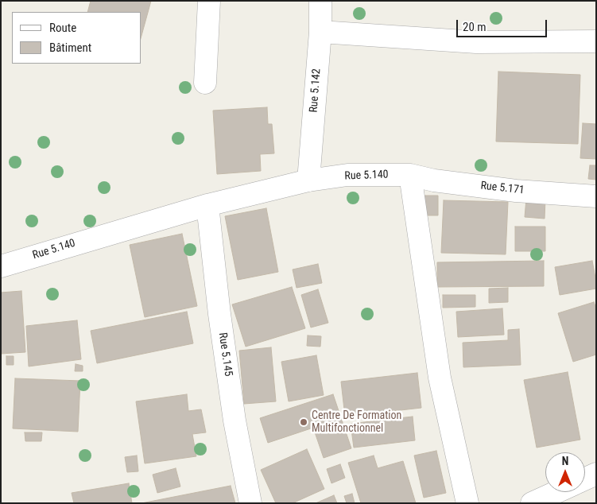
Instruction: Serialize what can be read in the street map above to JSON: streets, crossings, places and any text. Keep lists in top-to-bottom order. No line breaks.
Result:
{"streets":{"street":["Rue 5.142","Rue 5.140","Rue 5.171","Rue 5.145"]},"crossings":[["Rue 5.142","Rue 5.140"],["Rue 5.140","Rue 5.171"],["Rue 5.140","Rue 5.145"]],"places":["Centre De Formation Multifonctionnel"],"legend":["Route","Bâtiment"],"scale_bar":"20 m","north":"top"}
